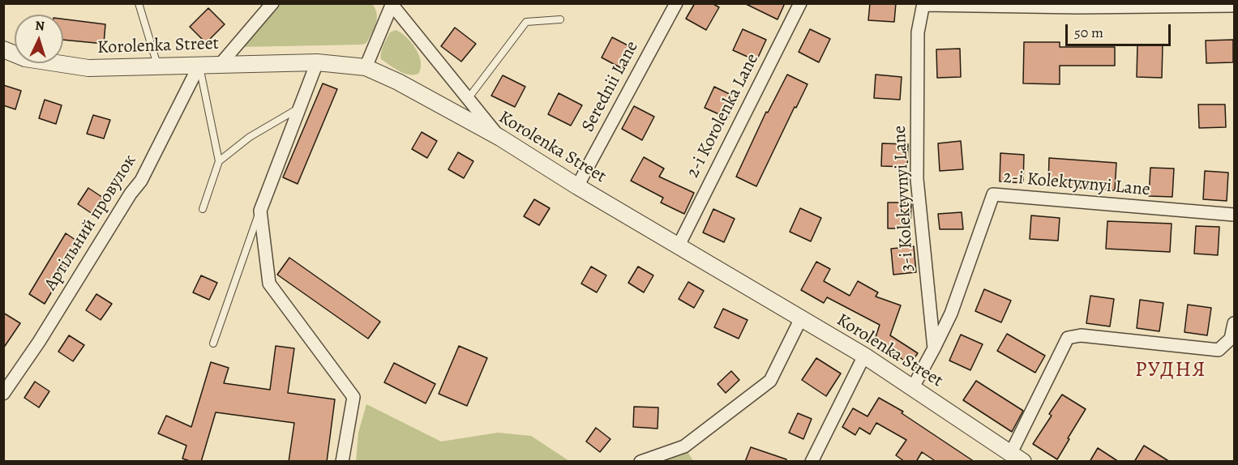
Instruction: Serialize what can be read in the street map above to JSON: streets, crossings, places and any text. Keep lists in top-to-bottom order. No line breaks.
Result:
{"streets":{"street":["Korolenka Street","Serednii Lane","2-i Korolenka Lane","2-i Kolektyvnyi Lane","3-i Kolektyvnyi Lane","Артільний провулок"]},"crossings":[["Korolenka Street","Serednii Lane"],["Korolenka Street","2-i Korolenka Lane"],["Korolenka Street","Артільний провулок"],["2-i Kolektyvnyi Lane","3-i Kolektyvnyi Lane"]],"districts":["РУДНЯ"],"scale_bar":"50 m","north":"top"}
